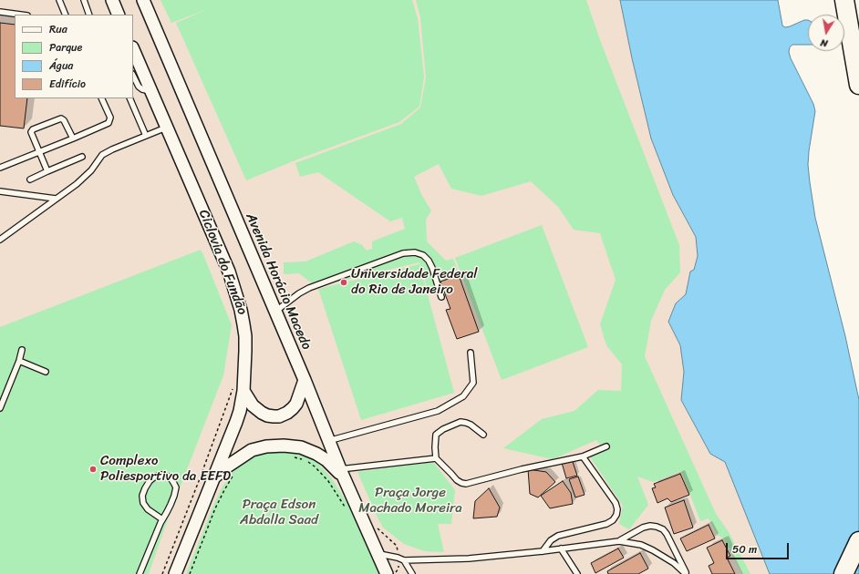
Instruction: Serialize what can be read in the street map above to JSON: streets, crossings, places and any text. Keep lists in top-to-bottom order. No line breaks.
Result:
{"streets":{"street":["Avenida Horácio Macedo"]},"parks":["Praça Jorge Machado Moreira","Praça Edson Abdalla Saad"],"places":["Universidade Federal do Rio de Janeiro","Complexo Poliesportivo da EEFD"],"legend":["Rua","Parque","Água","Edifício"],"scale_bar":"50 m","north":"bottom"}
